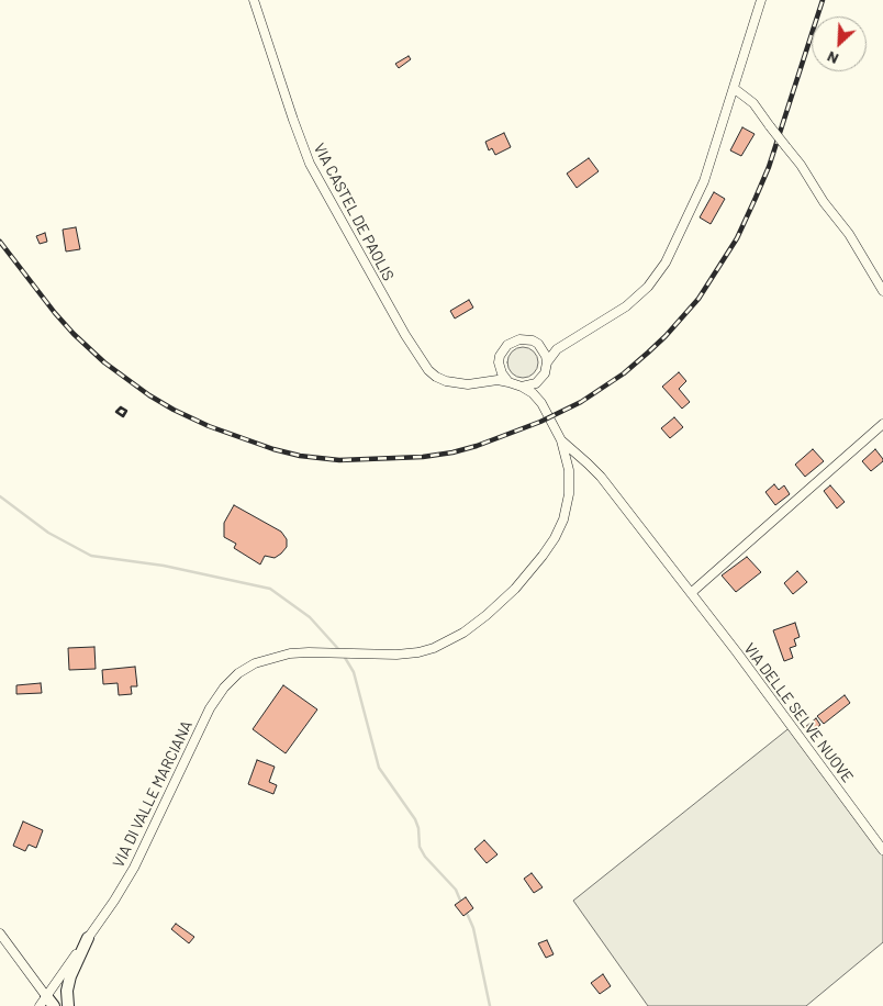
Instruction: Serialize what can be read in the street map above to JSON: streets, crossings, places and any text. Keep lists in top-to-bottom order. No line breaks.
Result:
{"streets":{"street":["VIA CASTEL DE PAOLIS","VIA DELLE SELVE NUOVE","VIA DI VALLE MARCIANA"]},"crossings":[["VIA DELLE SELVE NUOVE","VIA DI VALLE MARCIANA"]],"north":"bottom left"}
